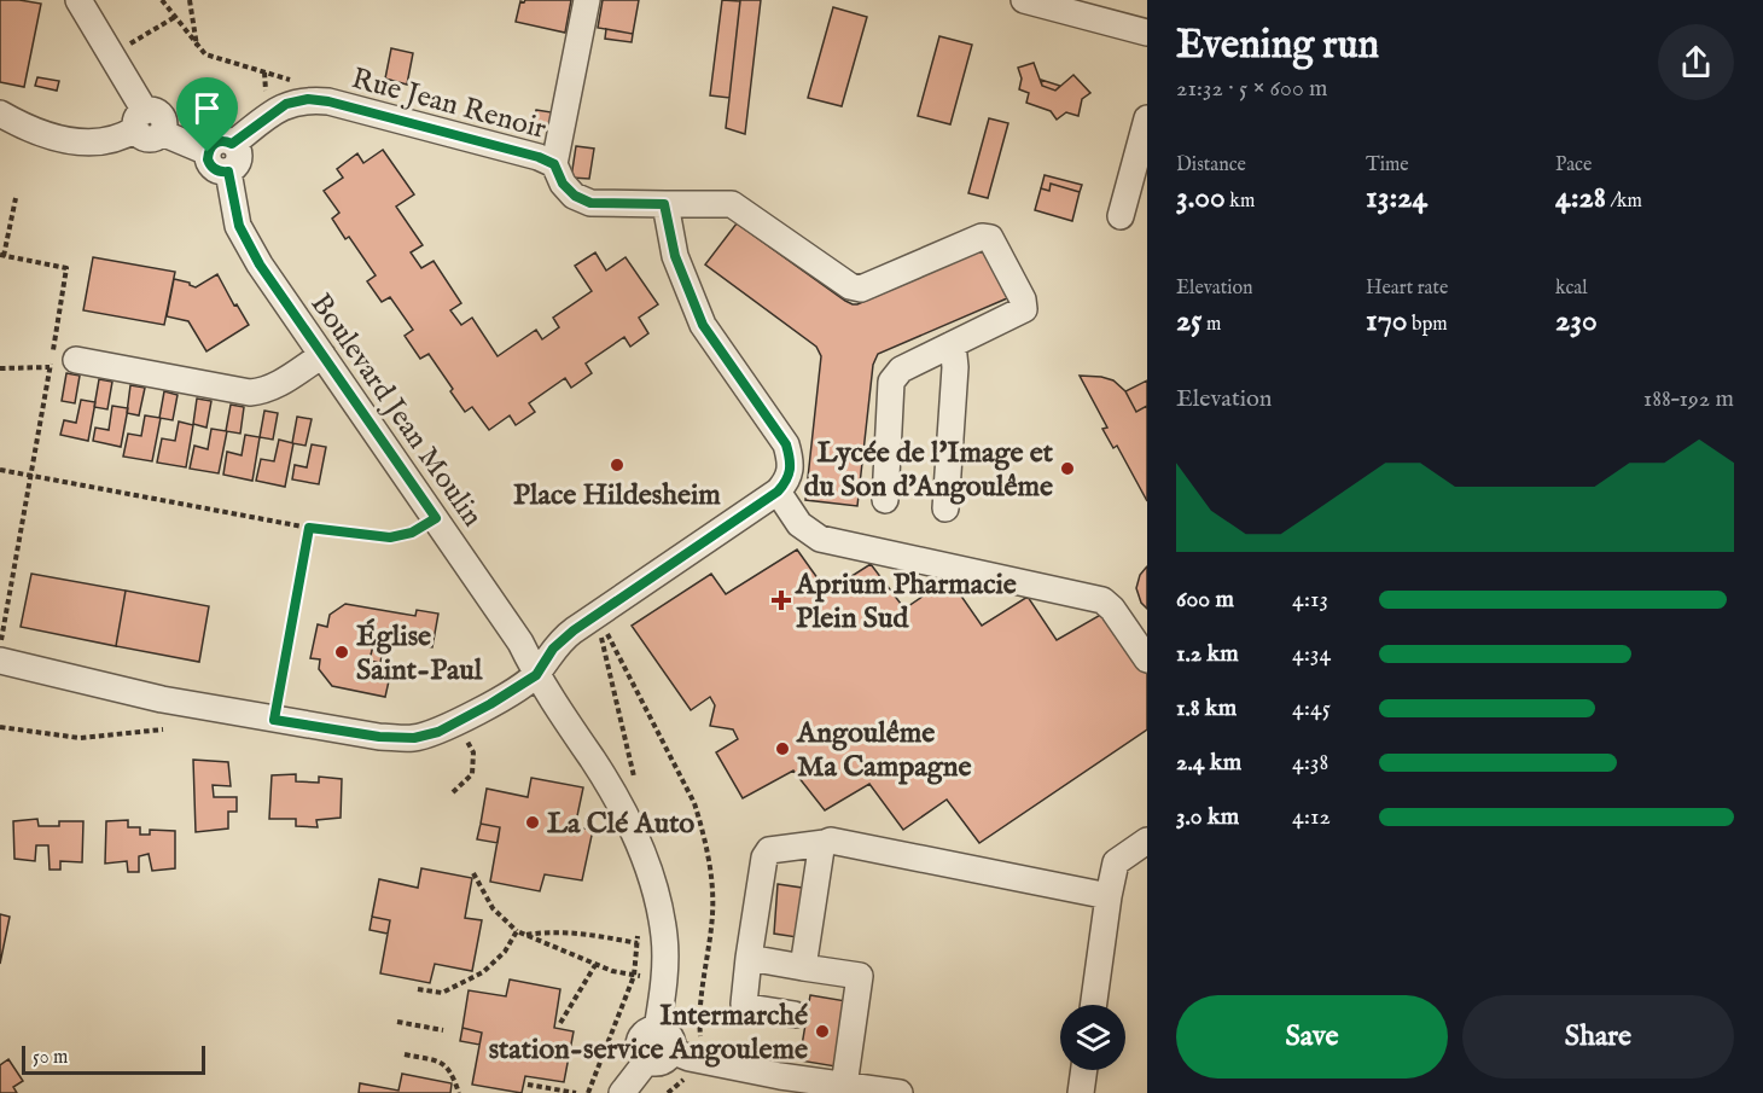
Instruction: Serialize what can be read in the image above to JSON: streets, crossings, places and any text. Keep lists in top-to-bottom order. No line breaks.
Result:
{"streets":{"street":["Rue Jean Renoir","Boulevard Jean Moulin"]},"crossings":[["Rue Jean Renoir","Boulevard Jean Moulin"]],"places":{"other":["Place Hildesheim","Lycée de l'Image et du Son d'Angoulême","Église Saint-Paul","Angoulême Ma Campagne","La Clé Auto","Intermarché station-service Angouleme"],"health":["Aprium Pharmacie Plein Sud"]},"scale_bar":"50 m","page":{"heading":["Evening run","21:32 · 5 × 600 m"],"stats":[["Distance","3.00 km"],["Time","13:24"],["Pace","4:28 /km"],["Elevation","25 m"],["Heart rate","170 bpm"],["kcal","230"]],"chart":["Elevation","188–192 m"],"list":[{"name":"600 m","note":"4:13"},{"name":"1.2 km","note":"4:34"},{"name":"1.8 km","note":"4:45"},{"name":"2.4 km","note":"4:38"},{"name":"3.0 km","note":"4:12"}],"buttons":["Save","Share"],"scale":"50 m"}}
